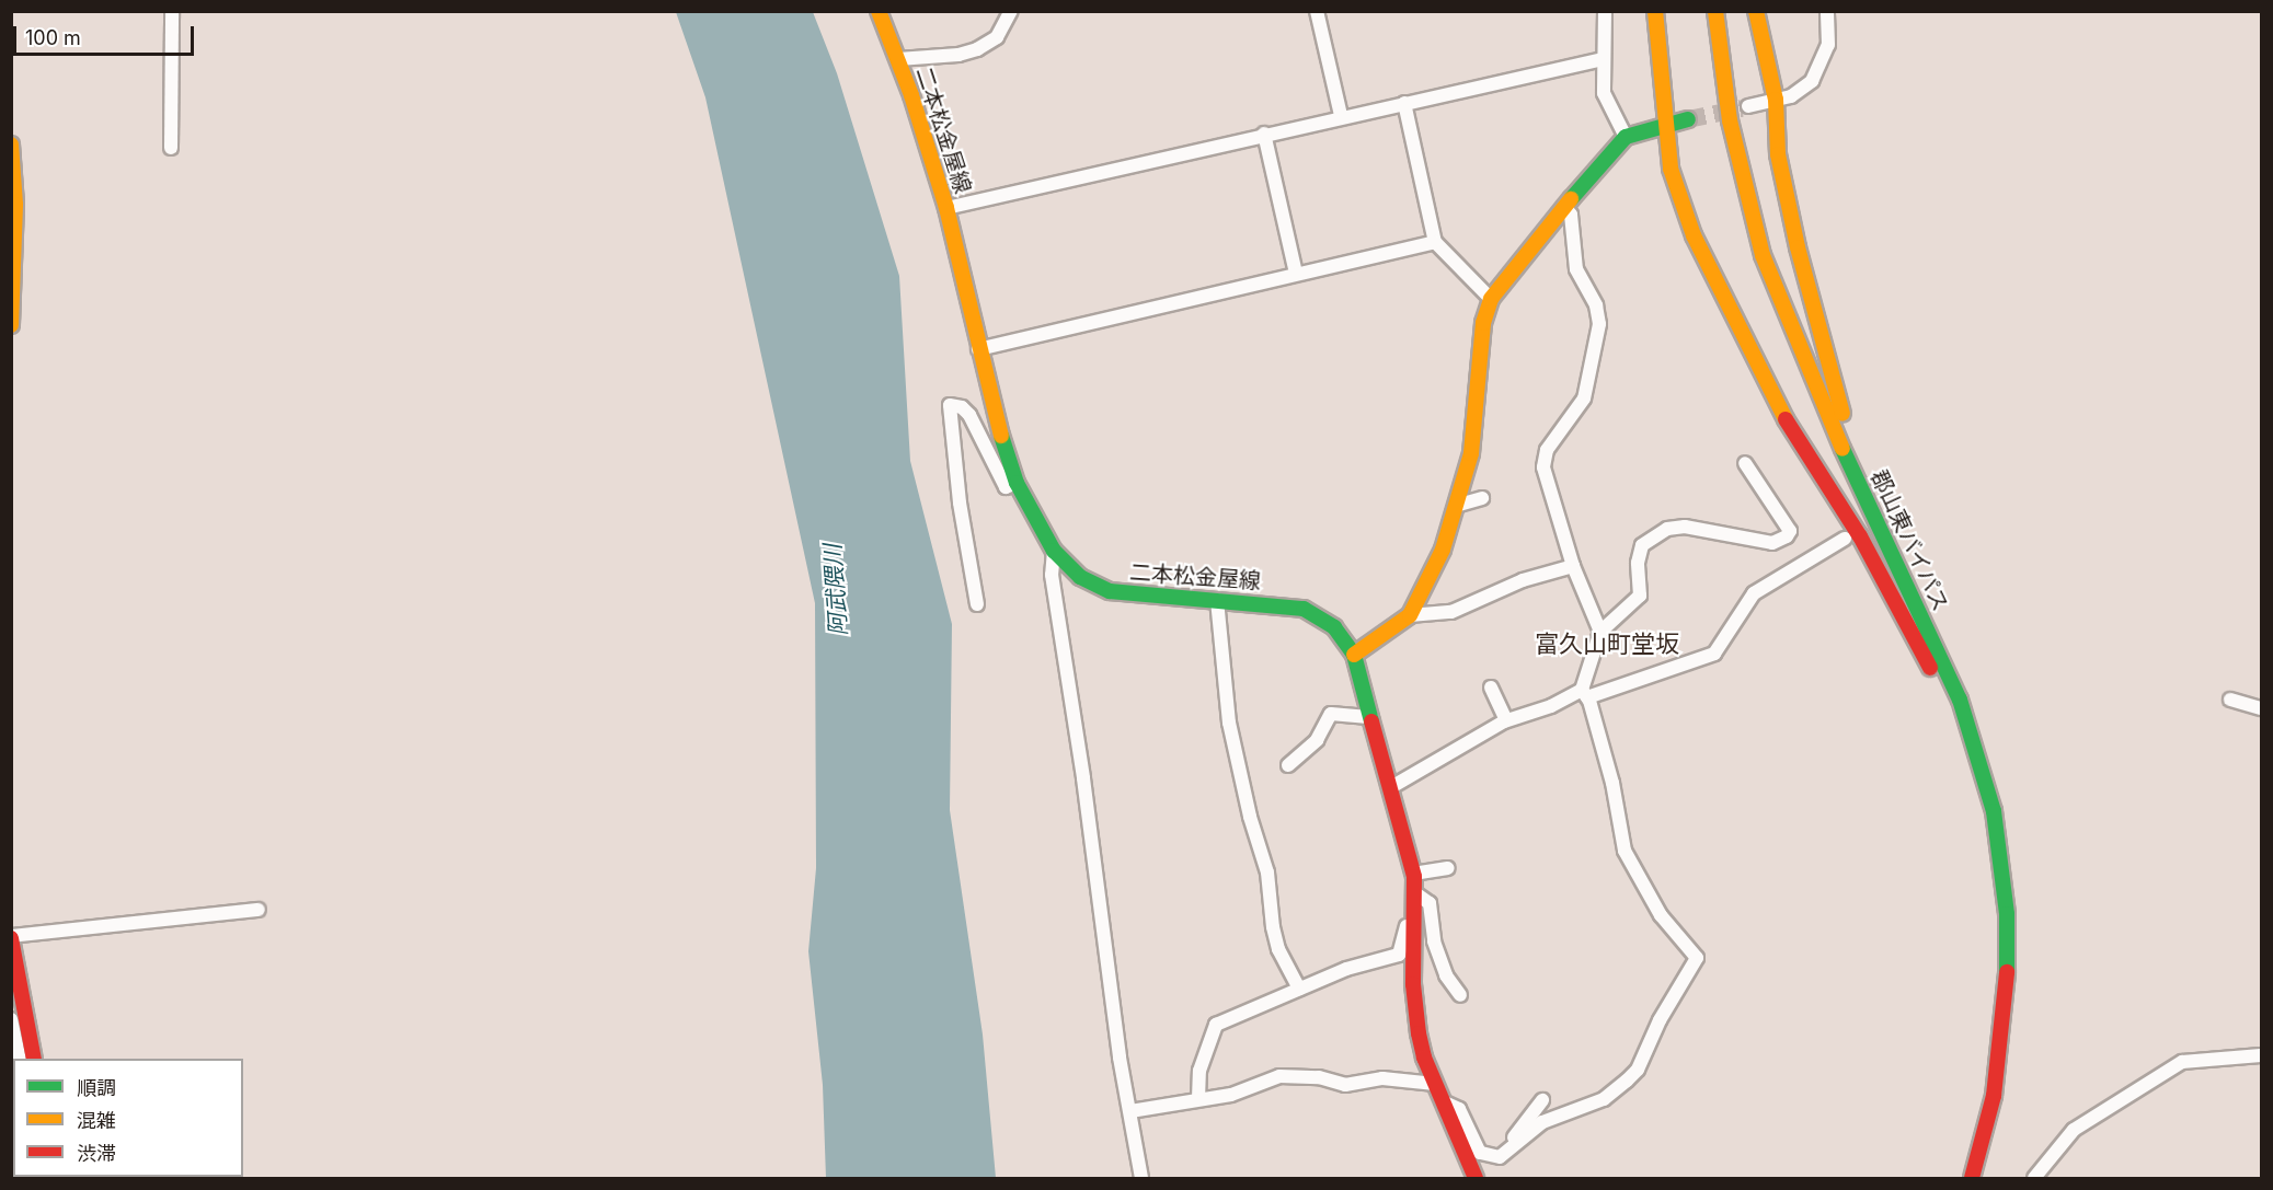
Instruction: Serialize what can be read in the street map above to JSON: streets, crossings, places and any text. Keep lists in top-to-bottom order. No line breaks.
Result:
{"streets":{"main road":["二本松金屋線","郡山東バイパス"]},"districts":["富久山町堂坂"],"water":["阿武隈川"],"legend":["順調","混雑","渋滞"],"scale_bar":"100 m"}
